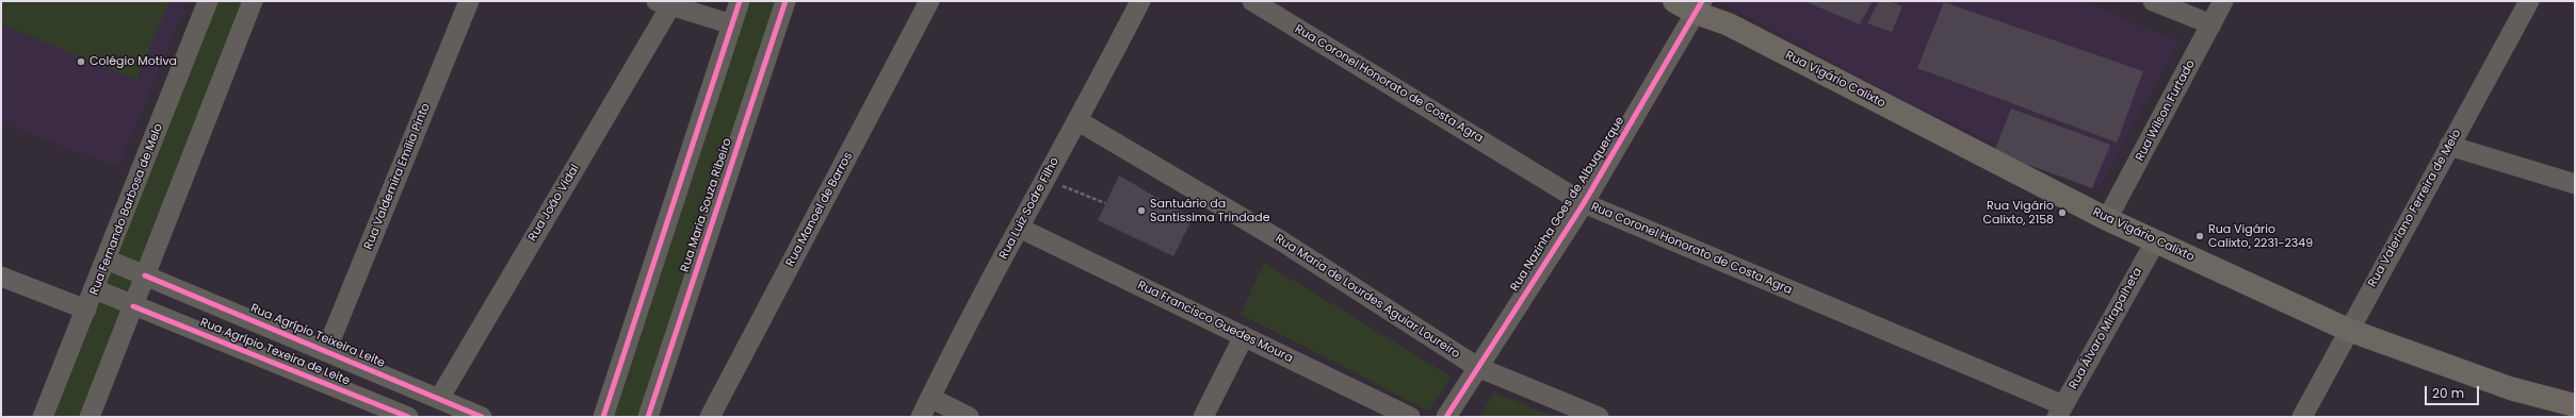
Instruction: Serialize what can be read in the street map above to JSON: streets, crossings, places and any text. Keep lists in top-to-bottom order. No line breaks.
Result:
{"streets":{"main road":["Rua Vigário Calixto"],"street":["Rua Coronel Honorato de Costa Agra","Rua Wilson Furtado","Rua Valdemira Emília Pinto","Rua João Vidal","Rua Nazinha Goes de Albuquerque","Rua Maria Souza Ribeiro","Rua Luiz Sodre Filho","Rua Valeriano Ferreira de Melo","Rua Fernando Barbosa de Melo","Rua Manoel de Barros","Rua Maria de Lourdes Aguiar Loureiro","Rua Francisco Guedes Moura","Rua Álvaro Mirapalheta","Rua Agrípio Teixeira Leite","Rua Agrípio Texeira de Leite"]},"crossings":[["Rua Vigário Calixto","Rua Wilson Furtado"],["Rua Vigário Calixto","Rua Nazinha Goes de Albuquerque"],["Rua Vigário Calixto","Rua Valeriano Ferreira de Melo"],["Rua Vigário Calixto","Rua Álvaro Mirapalheta"],["Rua Coronel Honorato de Costa Agra","Rua Nazinha Goes de Albuquerque"],["Rua Coronel Honorato de Costa Agra","Rua Álvaro Mirapalheta"],["Rua Valdemira Emília Pinto","Rua Agrípio Teixeira Leite"],["Rua João Vidal","Rua Agrípio Teixeira Leite"],["Rua Nazinha Goes de Albuquerque","Rua Maria de Lourdes Aguiar Loureiro"],["Rua Luiz Sodre Filho","Rua Maria de Lourdes Aguiar Loureiro"],["Rua Luiz Sodre Filho","Rua Francisco Guedes Moura"],["Rua Fernando Barbosa de Melo","Rua Agrípio Teixeira Leite"],["Rua Fernando Barbosa de Melo","Rua Agrípio Texeira de Leite"]],"places":["Colégio Motiva","Santuário da Santissima Trindade","Rua Vigário Calixto, 2158","Rua Vigário Calixto, 2231-2349"],"scale_bar":"20 m"}
